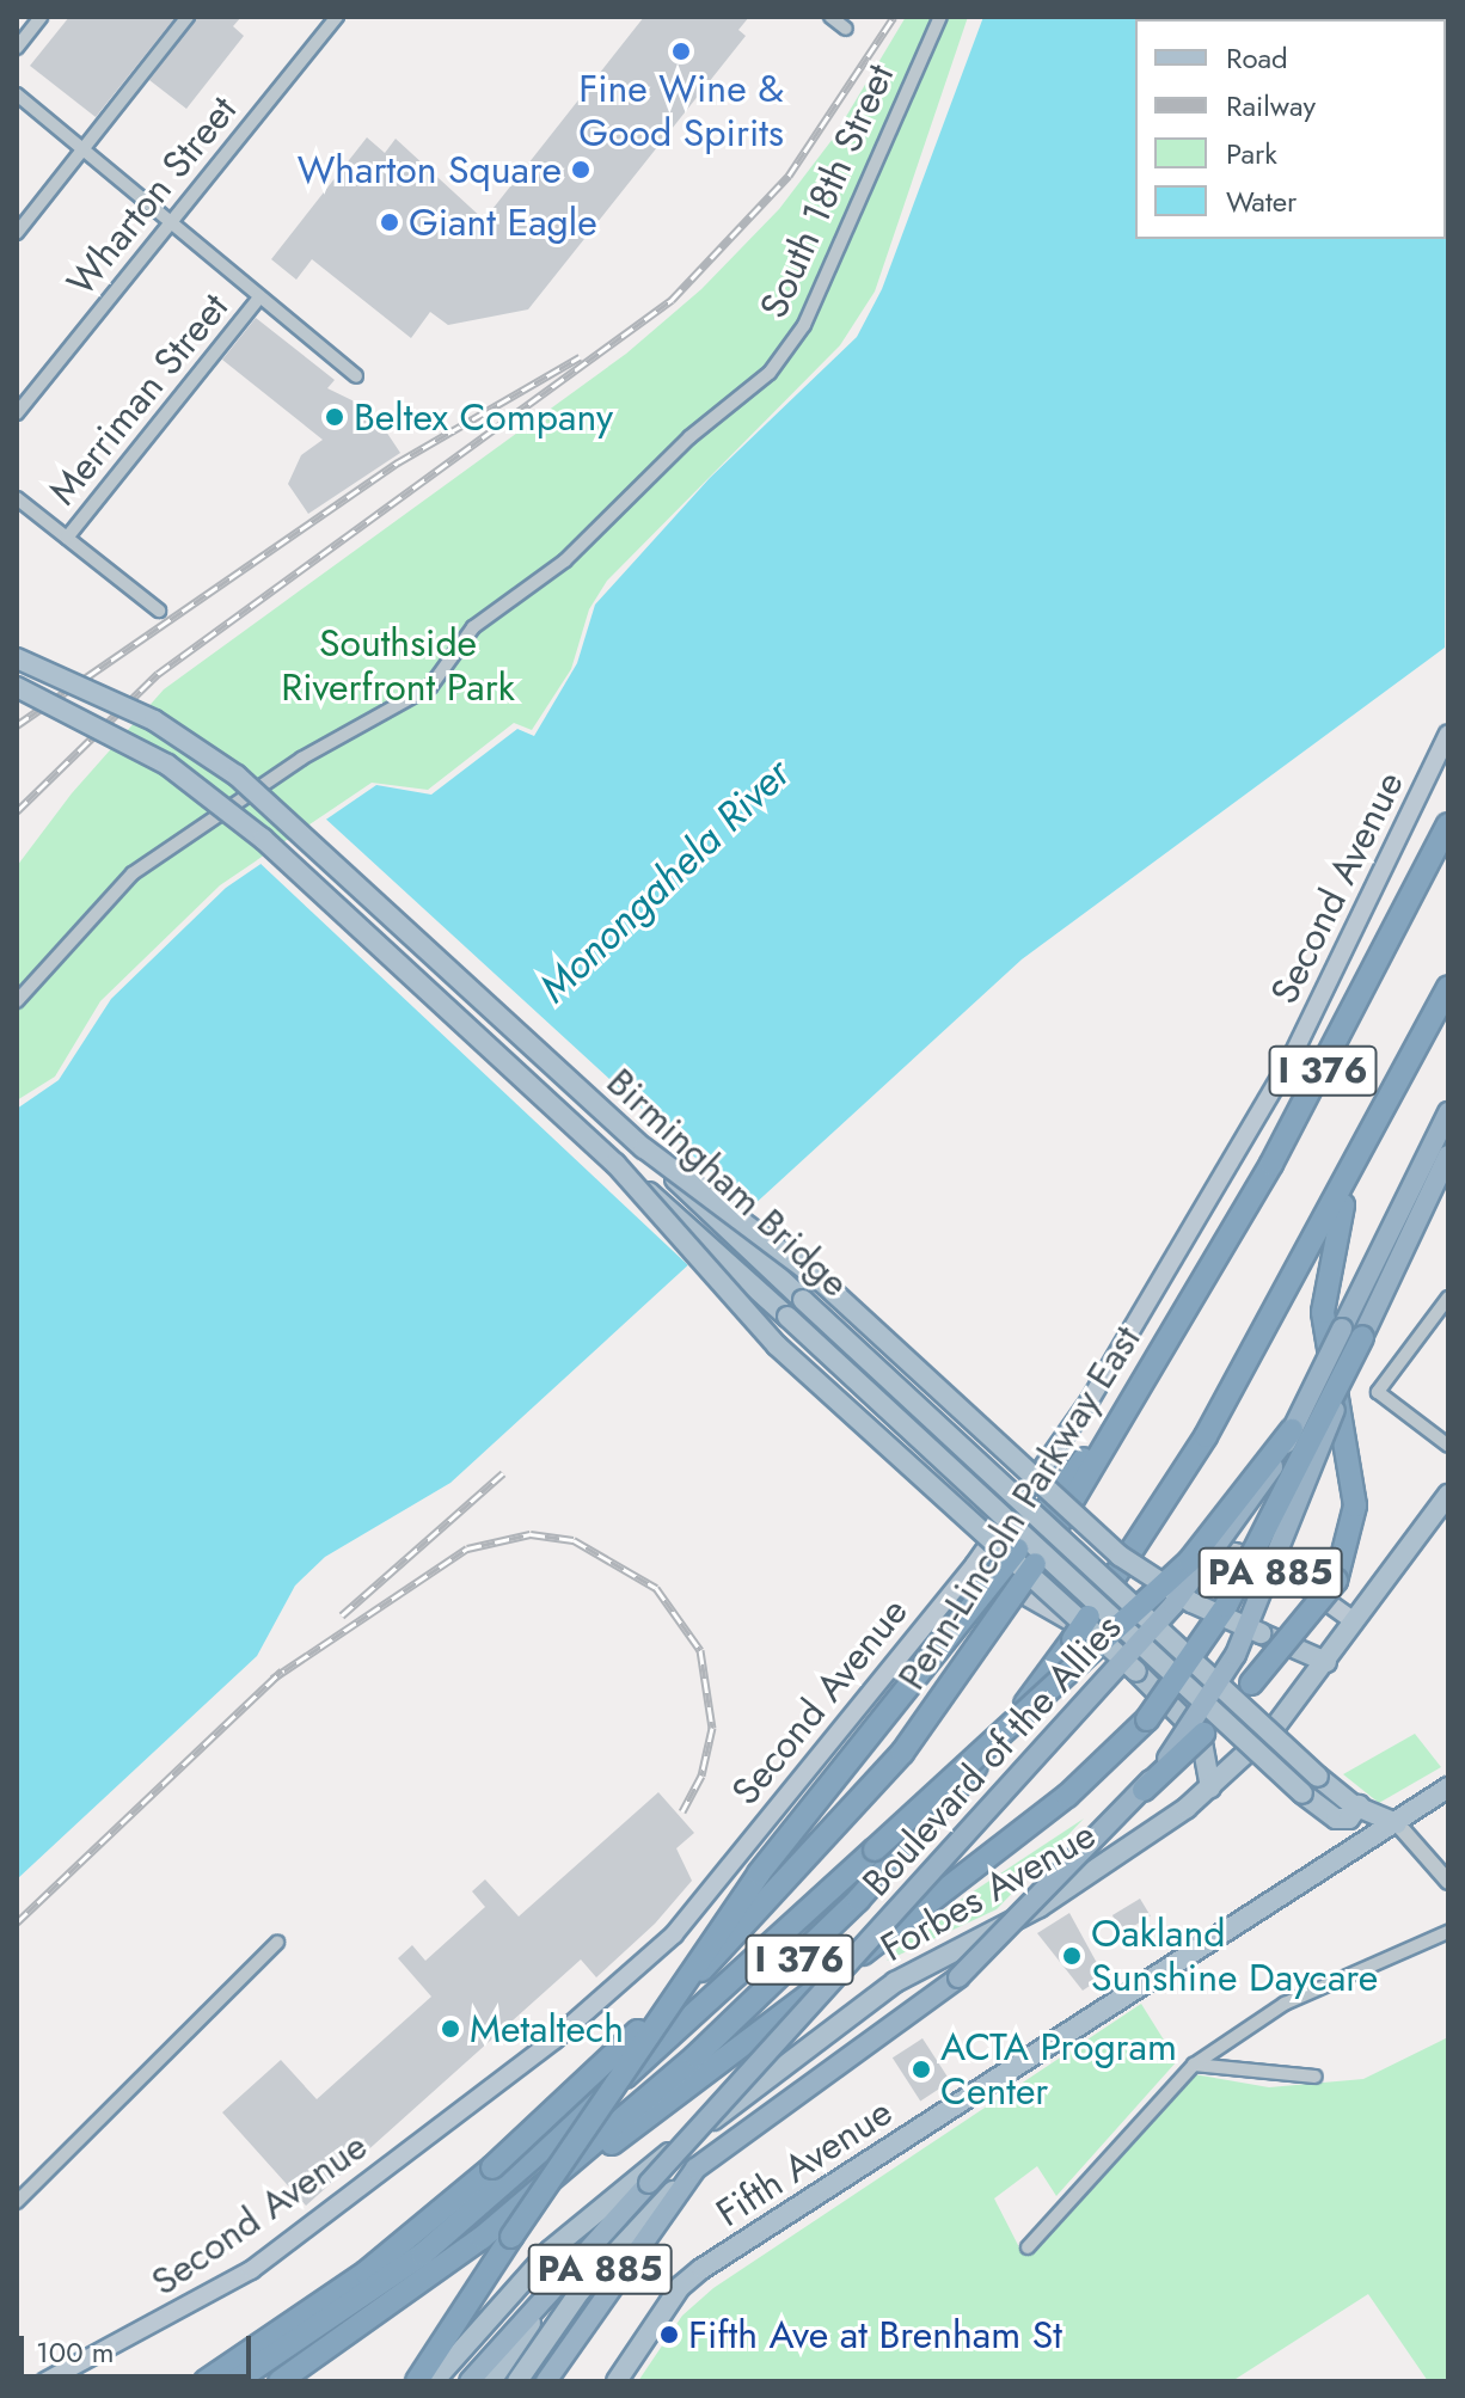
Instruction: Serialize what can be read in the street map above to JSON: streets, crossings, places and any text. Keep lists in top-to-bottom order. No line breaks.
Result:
{"streets":{"highway":["I 376","Penn-Lincoln Parkway East","PA 885","Boulevard of the Allies"],"main road":["Second Avenue","Birmingham Bridge","Forbes Avenue","Fifth Avenue"],"street":["South 18th Street","Wharton Street","Merriman Street"]},"crossings":[["Birmingham Bridge","Fifth Avenue"]],"water":["Monongahela River"],"parks":["Southside Riverfront Park"],"places":["Fine Wine & Good Spirits","Wharton Square","Giant Eagle","Beltex Company","Oakland Sunshine Daycare","Metaltech","ACTA Program Center","Fifth Ave at Brenham St"],"legend":["Road","Railway","Park","Water"],"scale_bar":"100 m"}
